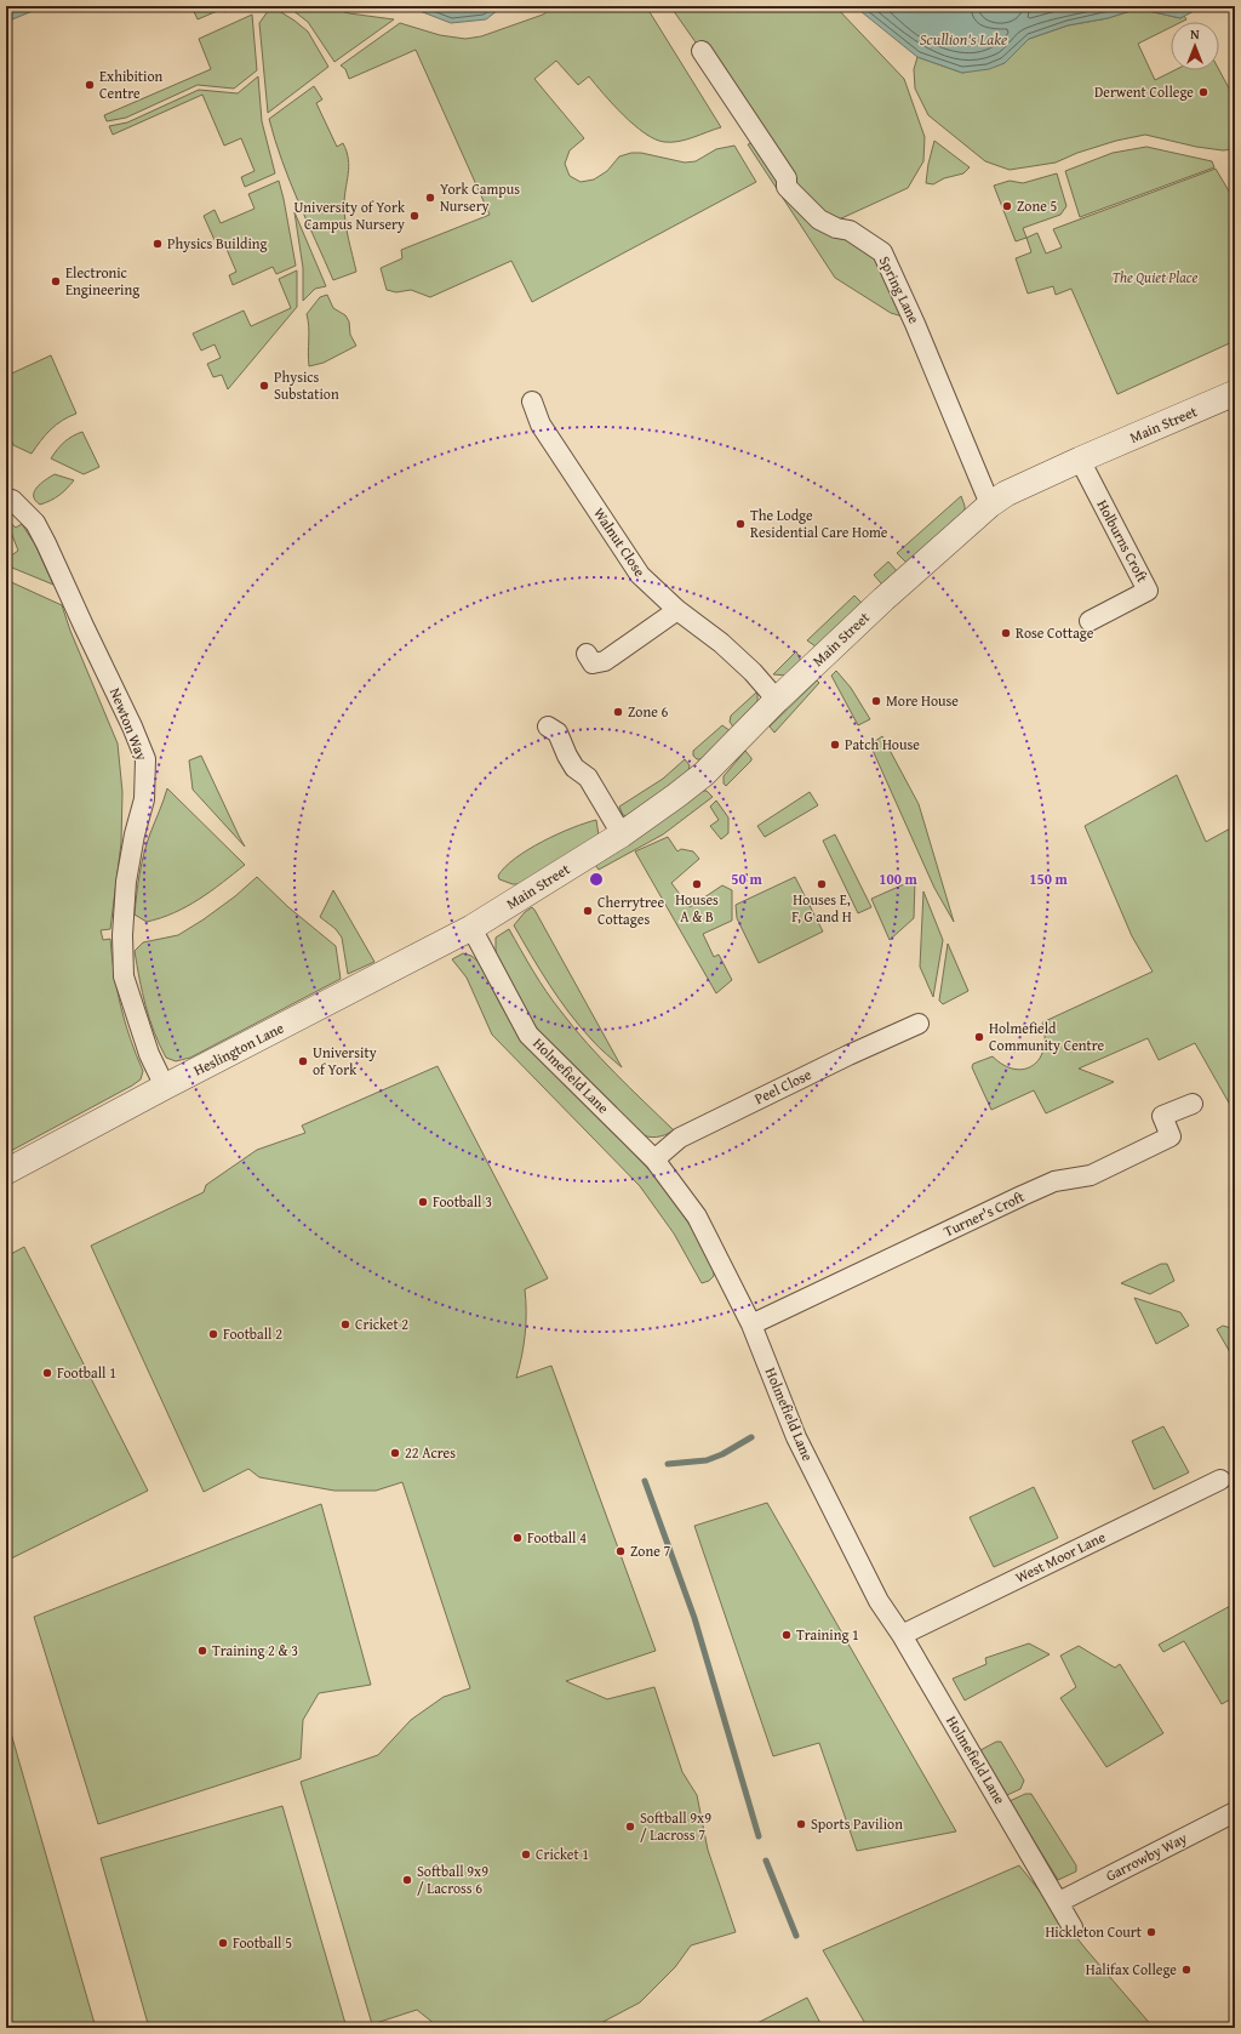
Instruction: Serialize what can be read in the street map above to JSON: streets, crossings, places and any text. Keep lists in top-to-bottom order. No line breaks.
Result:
{"streets":{"street":["Spring Lane","Main Street","Holburns Croft","Walnut Close","Newton Way","Heslington Lane","Holmefield Lane","Peel Close","Turner's Croft","West Moor Lane","Garrowby Way"]},"crossings":[["Spring Lane","Main Street"],["Main Street","Holburns Croft"],["Main Street","Walnut Close"],["Main Street","Heslington Lane"],["Main Street","Holmefield Lane"],["Newton Way","Heslington Lane"],["Heslington Lane","Holmefield Lane"],["Holmefield Lane","Peel Close"],["Holmefield Lane","Turner's Croft"],["Holmefield Lane","West Moor Lane"],["Holmefield Lane","Garrowby Way"]],"water":["Scullion's Lake"],"parks":["The Quiet Place"],"places":["Exhibition Centre","Derwent College","York Campus Nursery","Zone 5","University of York Campus Nursery","Physics Building","Electronic Engineering","Physics Substation","The Lodge Residential Care Home","Rose Cottage","More House","Zone 6","Patch House","Houses A & B","Houses E, F, G and H","Cherrytree Cottages","Holmefield Community Centre","University of York","Football 3","Cricket 2","Football 2","Football 1","22 Acres","Football 4","Zone 7","Training 1","Training 2 & 3","Sports Pavilion","Softball 9x9 / Lacross 7","Cricket 1","Softball 9x9 / Lacross 6","Hickleton Court","Football 5","Halifax College"],"north":"top","rings":["50 m","100 m","150 m"]}
